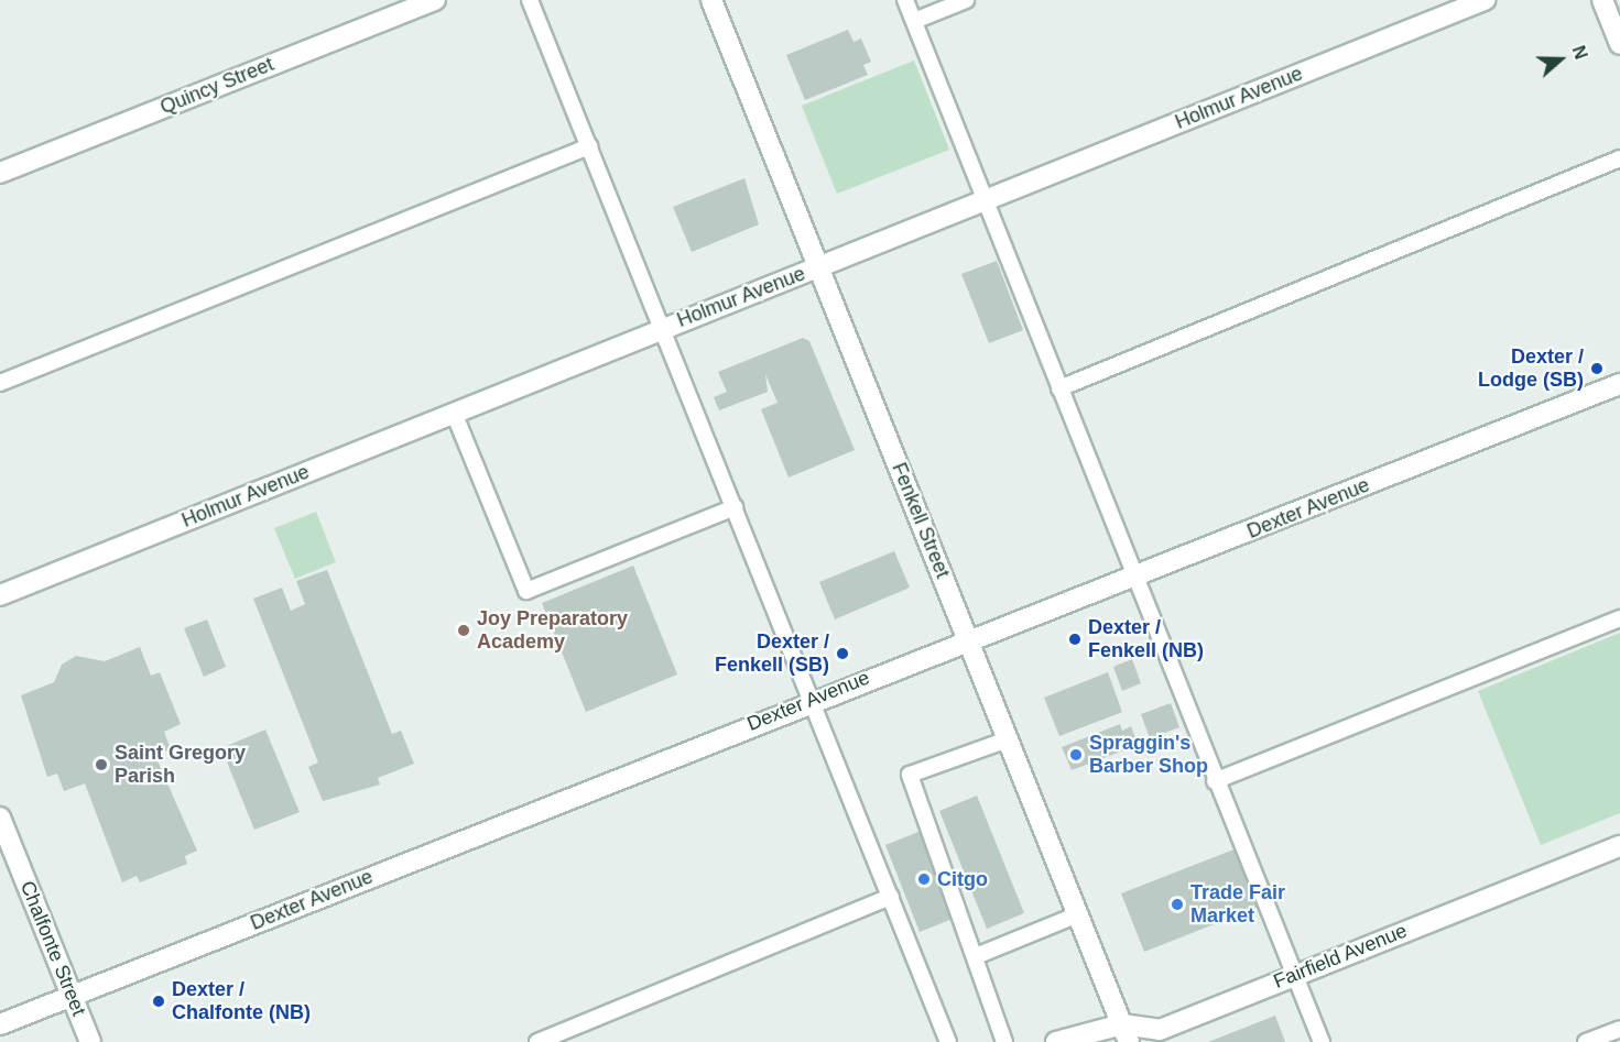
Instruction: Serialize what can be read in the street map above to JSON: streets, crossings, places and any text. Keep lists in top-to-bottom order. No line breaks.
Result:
{"streets":{"street":["Quincy Street","Holmur Avenue","Dexter Avenue","Fenkell Street","Chalfonte Street","Fairfield Avenue"]},"crossings":[["Holmur Avenue","Fenkell Street"],["Dexter Avenue","Fenkell Street"],["Dexter Avenue","Chalfonte Street"],["Fenkell Street","Fairfield Avenue"]],"places":["Dexter / Lodge (SB)","Joy Preparatory Academy","Dexter / Fenkell (NB)","Dexter / Fenkell (SB)","Spraggin's Barber Shop","Saint Gregory Parish","Citgo","Trade Fair Market","Dexter / Chalfonte (NB)"],"north":"right"}
